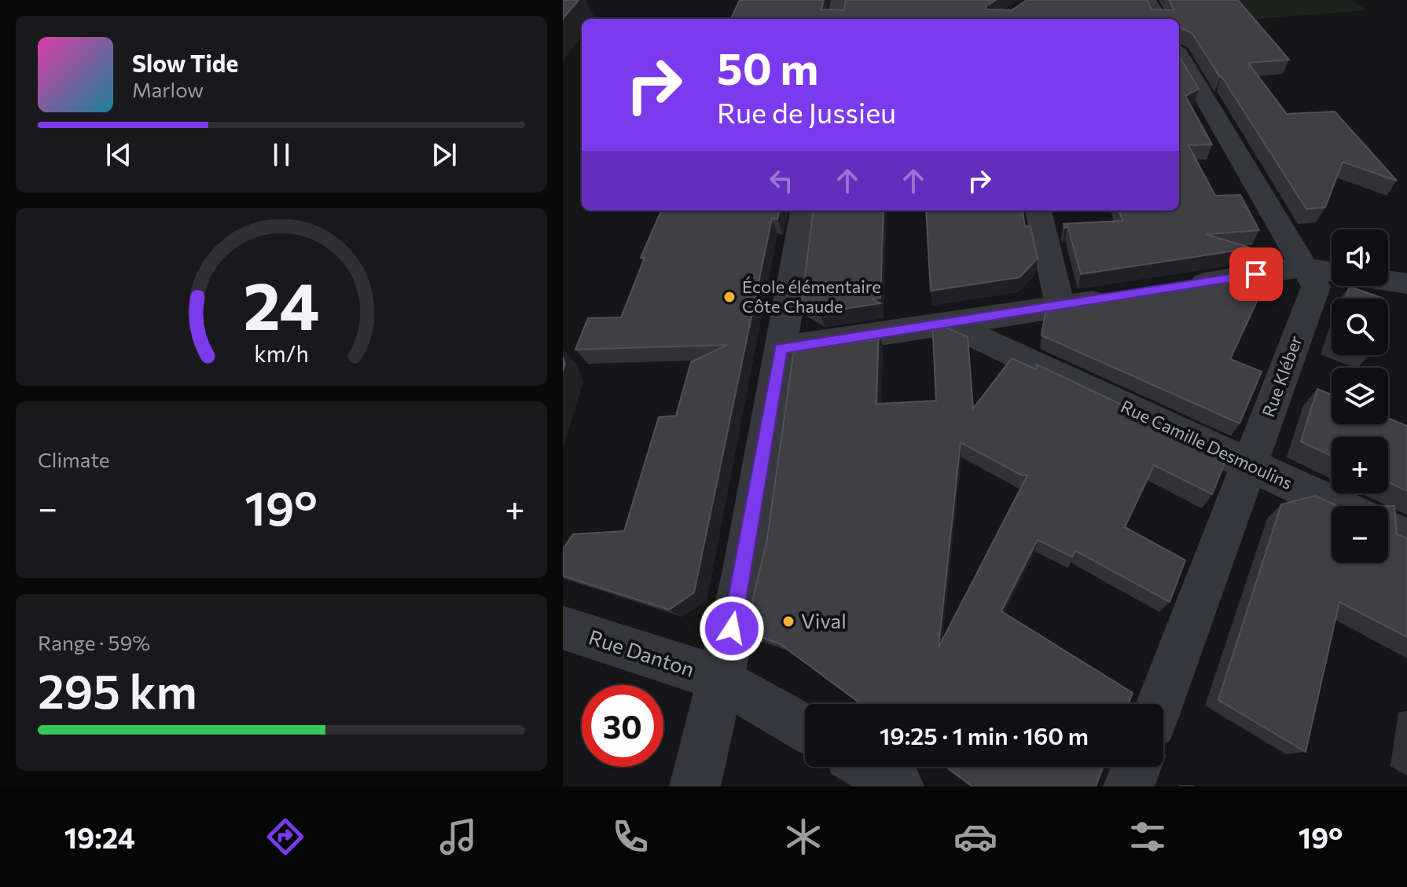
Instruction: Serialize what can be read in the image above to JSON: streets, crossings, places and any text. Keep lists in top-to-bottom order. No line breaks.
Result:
{"streets":{"street":["Rue Kléber","Rue Camille Desmoulins","Rue Danton"]},"crossings":[["Rue Kléber","Rue Camille Desmoulins"]],"places":["École élémentaire Côte Chaude","Vival"],"page":{"turn":["50 m","Rue de Jussieu"],"song":["Slow Tide","Marlow"],"map_buttons":["+","−"],"tile":["Climate",["Range · 59%","295 km"]],"heat":["−","19°","+"],"limit":"30","trip":"19:25 · 1 min · 160 m","tabs":["19:24","19°"],"gauge":["24","km/h"]}}
